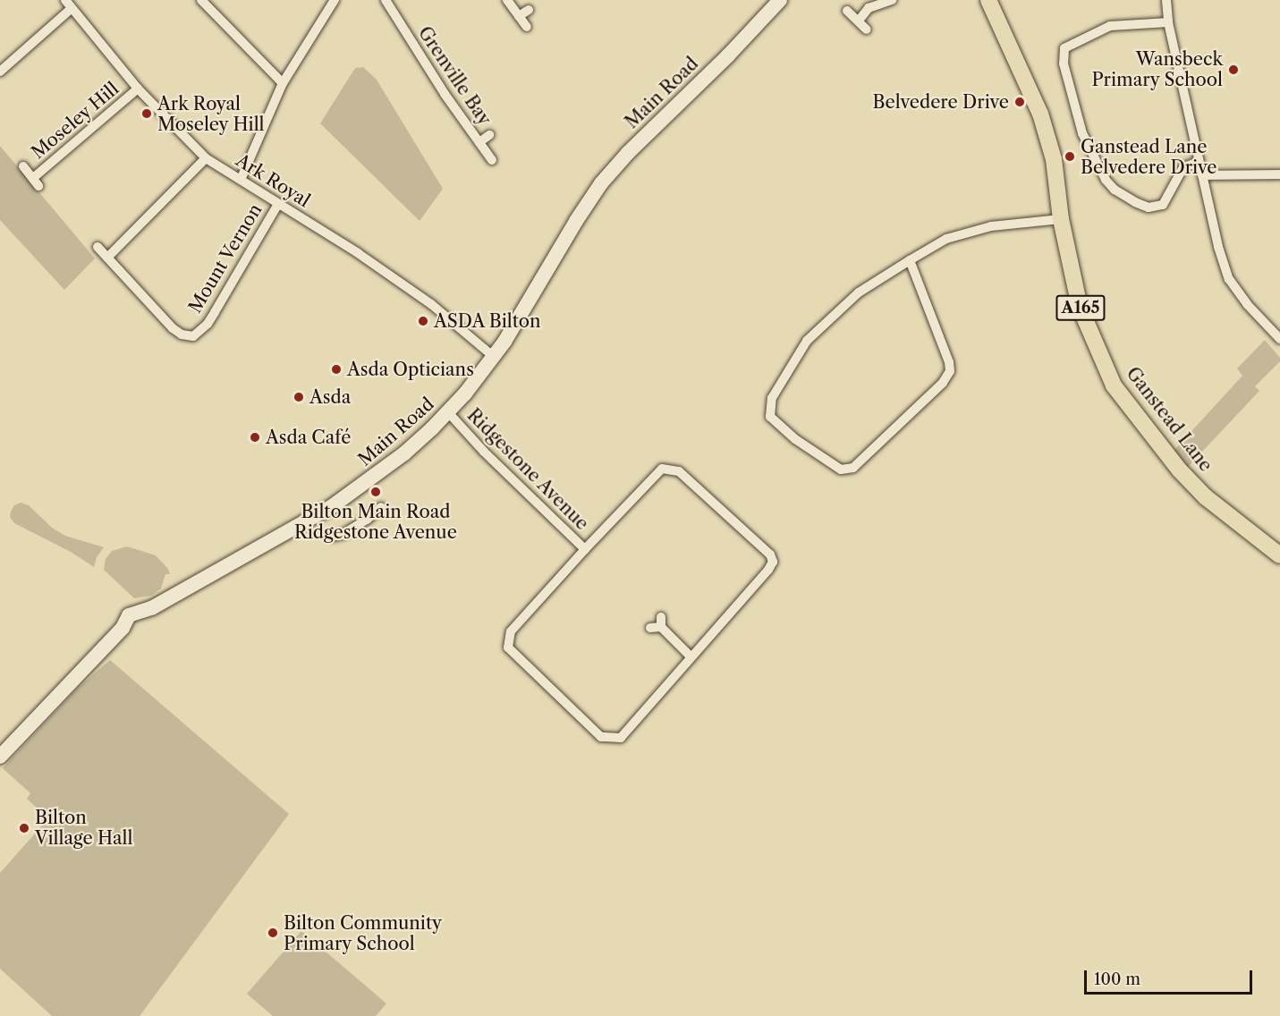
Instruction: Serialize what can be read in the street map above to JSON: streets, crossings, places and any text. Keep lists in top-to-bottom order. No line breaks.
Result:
{"streets":{"highway":["A165","Ganstead Lane"],"main road":["Main Road"],"street":["Grenville Bay","Moseley Hill","Ark Royal","Mount Vernon","Ridgestone Avenue"]},"crossings":[["Main Road","Ark Royal"],["Main Road","Ridgestone Avenue"],["Moseley Hill","Ark Royal"],["Ark Royal","Mount Vernon"]],"places":["Wansbeck Primary School","Belvedere Drive","Ark Royal Moseley Hill","Ganstead Lane Belvedere Drive","ASDA Bilton","Asda Opticians","Asda","Asda Café","Bilton Main Road Ridgestone Avenue","Bilton Village Hall","Bilton Community Primary School"],"scale_bar":"100 m"}
